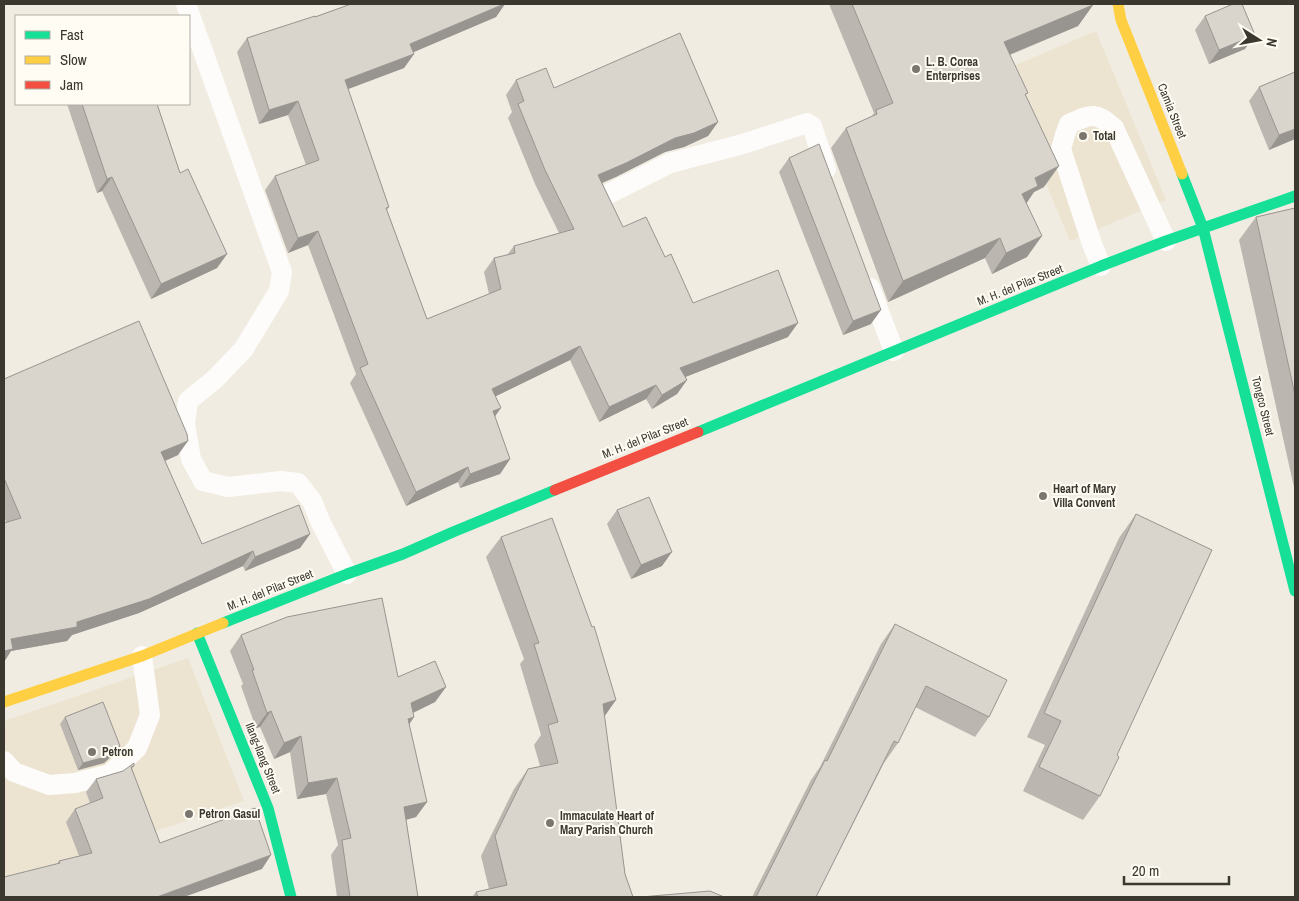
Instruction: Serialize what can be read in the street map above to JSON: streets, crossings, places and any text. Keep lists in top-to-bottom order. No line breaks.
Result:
{"streets":{"main road":["Camia Street","M. H. del Pilar Street","Tongco Street","Ilang-Ilang Street"]},"crossings":[["Camia Street","M. H. del Pilar Street"],["Camia Street","Tongco Street"],["M. H. del Pilar Street","Tongco Street"],["M. H. del Pilar Street","Ilang-Ilang Street"]],"places":["L. B. Corea Enterprises","Total","Heart of Mary Villa Convent","Petron","Petron Gasul","Immaculate Heart of Mary Parish Church"],"legend":["Fast","Slow","Jam"],"scale_bar":"20 m","north":"right"}
